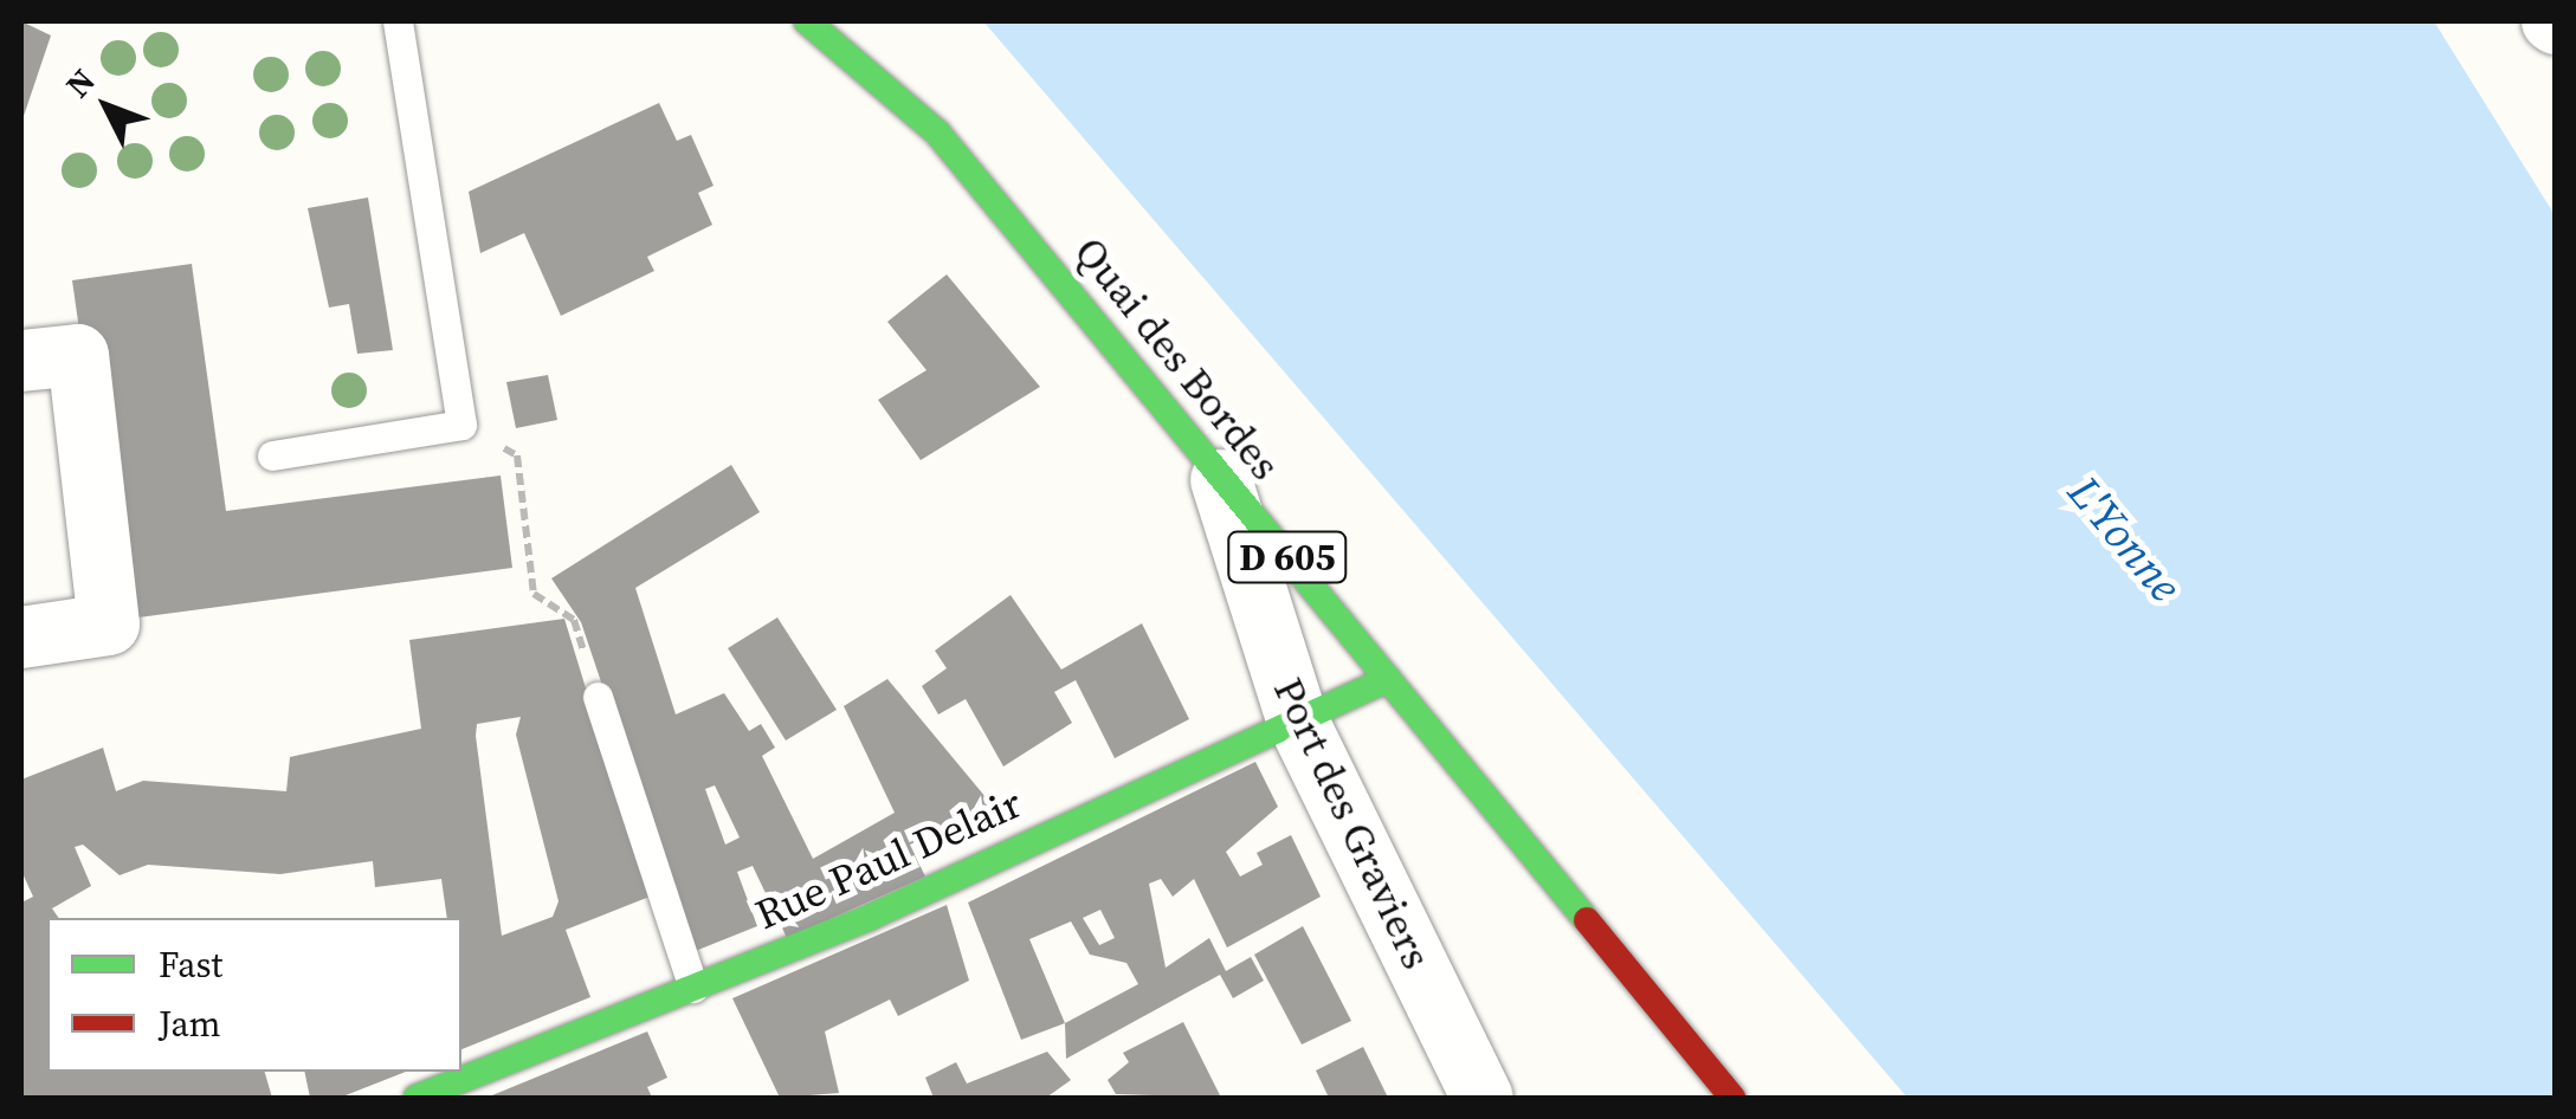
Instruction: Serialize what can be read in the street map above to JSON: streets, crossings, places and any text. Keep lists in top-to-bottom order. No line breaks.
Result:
{"streets":{"main road":["Quai des Bordes","D 605","Rue Paul Delair"],"street":["Port des Graviers"]},"crossings":[["Quai des Bordes","Port des Graviers"],["Quai des Bordes","Rue Paul Delair"],["Port des Graviers","Rue Paul Delair"]],"water":["L'Yonne"],"legend":["Fast","Jam"],"north":"top left"}
